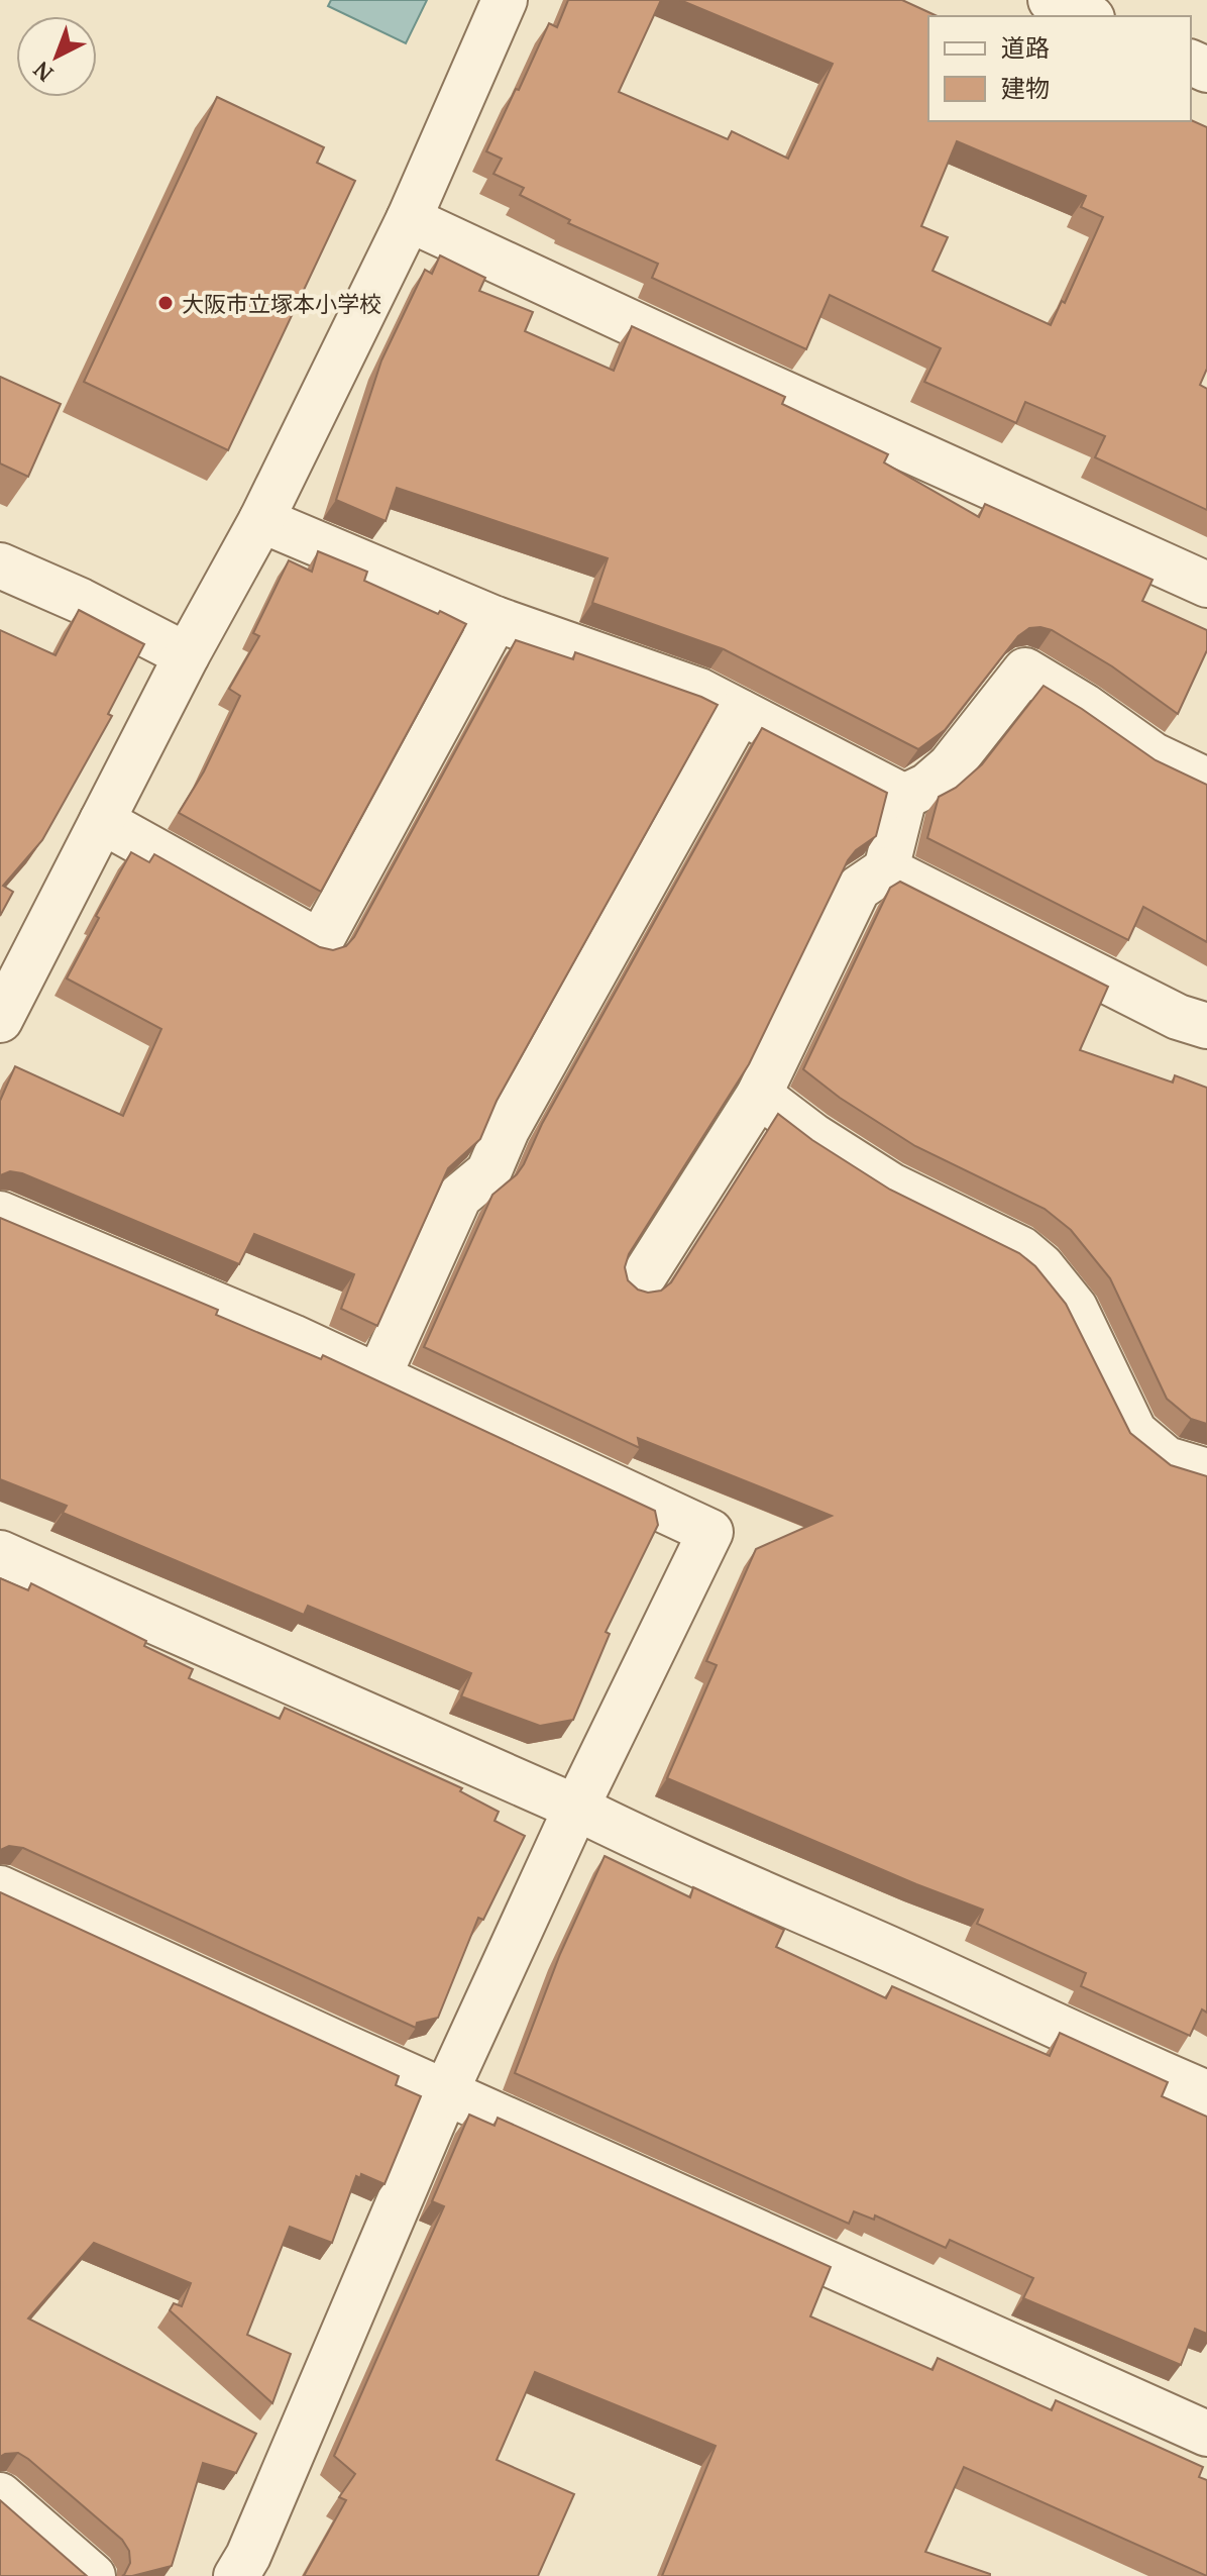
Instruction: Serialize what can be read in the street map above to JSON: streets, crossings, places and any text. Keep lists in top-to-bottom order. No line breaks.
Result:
{"places":["大阪市立塚本小学校"],"legend":["道路","建物"],"north":"bottom left"}
